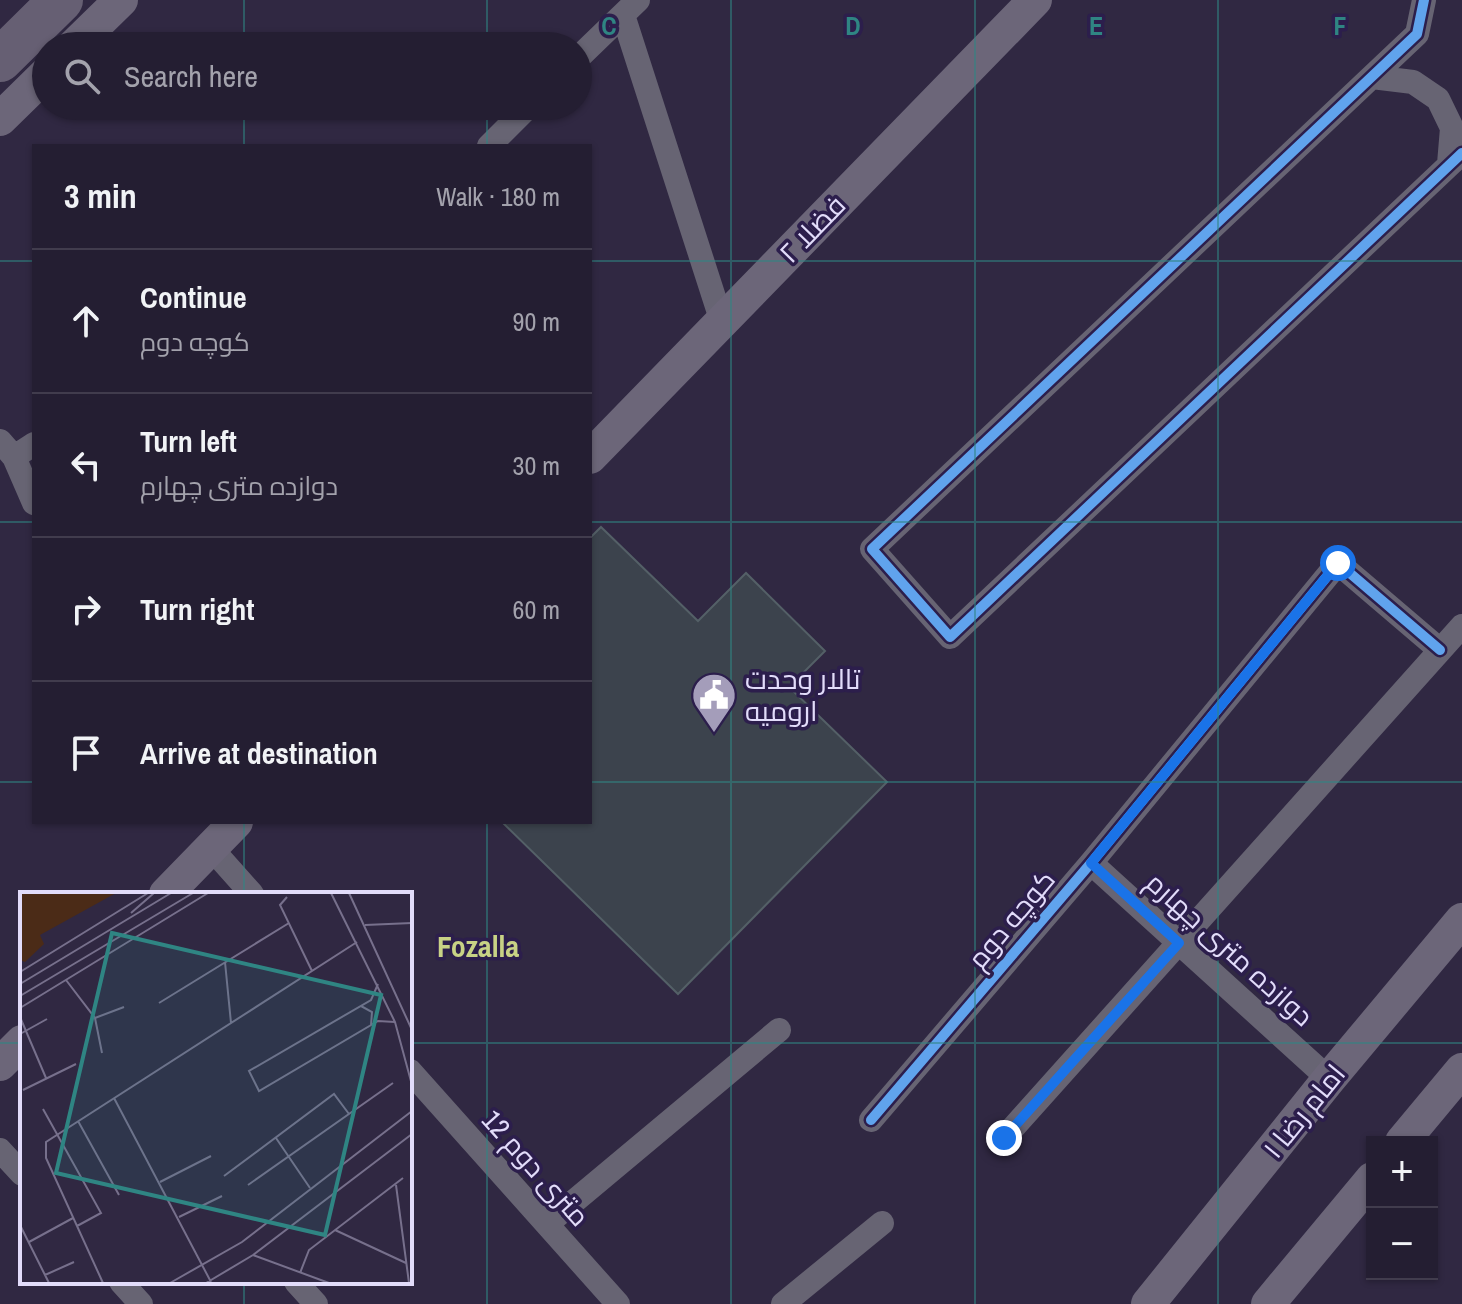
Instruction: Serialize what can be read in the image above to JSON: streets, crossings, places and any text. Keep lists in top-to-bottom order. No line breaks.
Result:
{"streets":{"main road":["فضلا ۲","امام رضا ۱"],"street":["کوچه دوم","دوازده متری چهارم","12 متری دوم"]},"crossings":[["کوچه دوم","دوازده متری چهارم"],["دوازده متری چهارم","امام رضا ۱"]],"districts":["Fozalla"],"places":{"public building":["تالار وحدت ارومیه"]},"page":{"search":"Search here","heading":["3 min","Walk · 180 m"],"list":[["Continue","کوچه دوم","90 m"],["Turn left","دوازده متری چهارم","30 m"],["Turn right","60 m"],"Arrive at destination"],"map_buttons":["+","−"]},"grid":{"columns":["C","D","E","F"]}}
